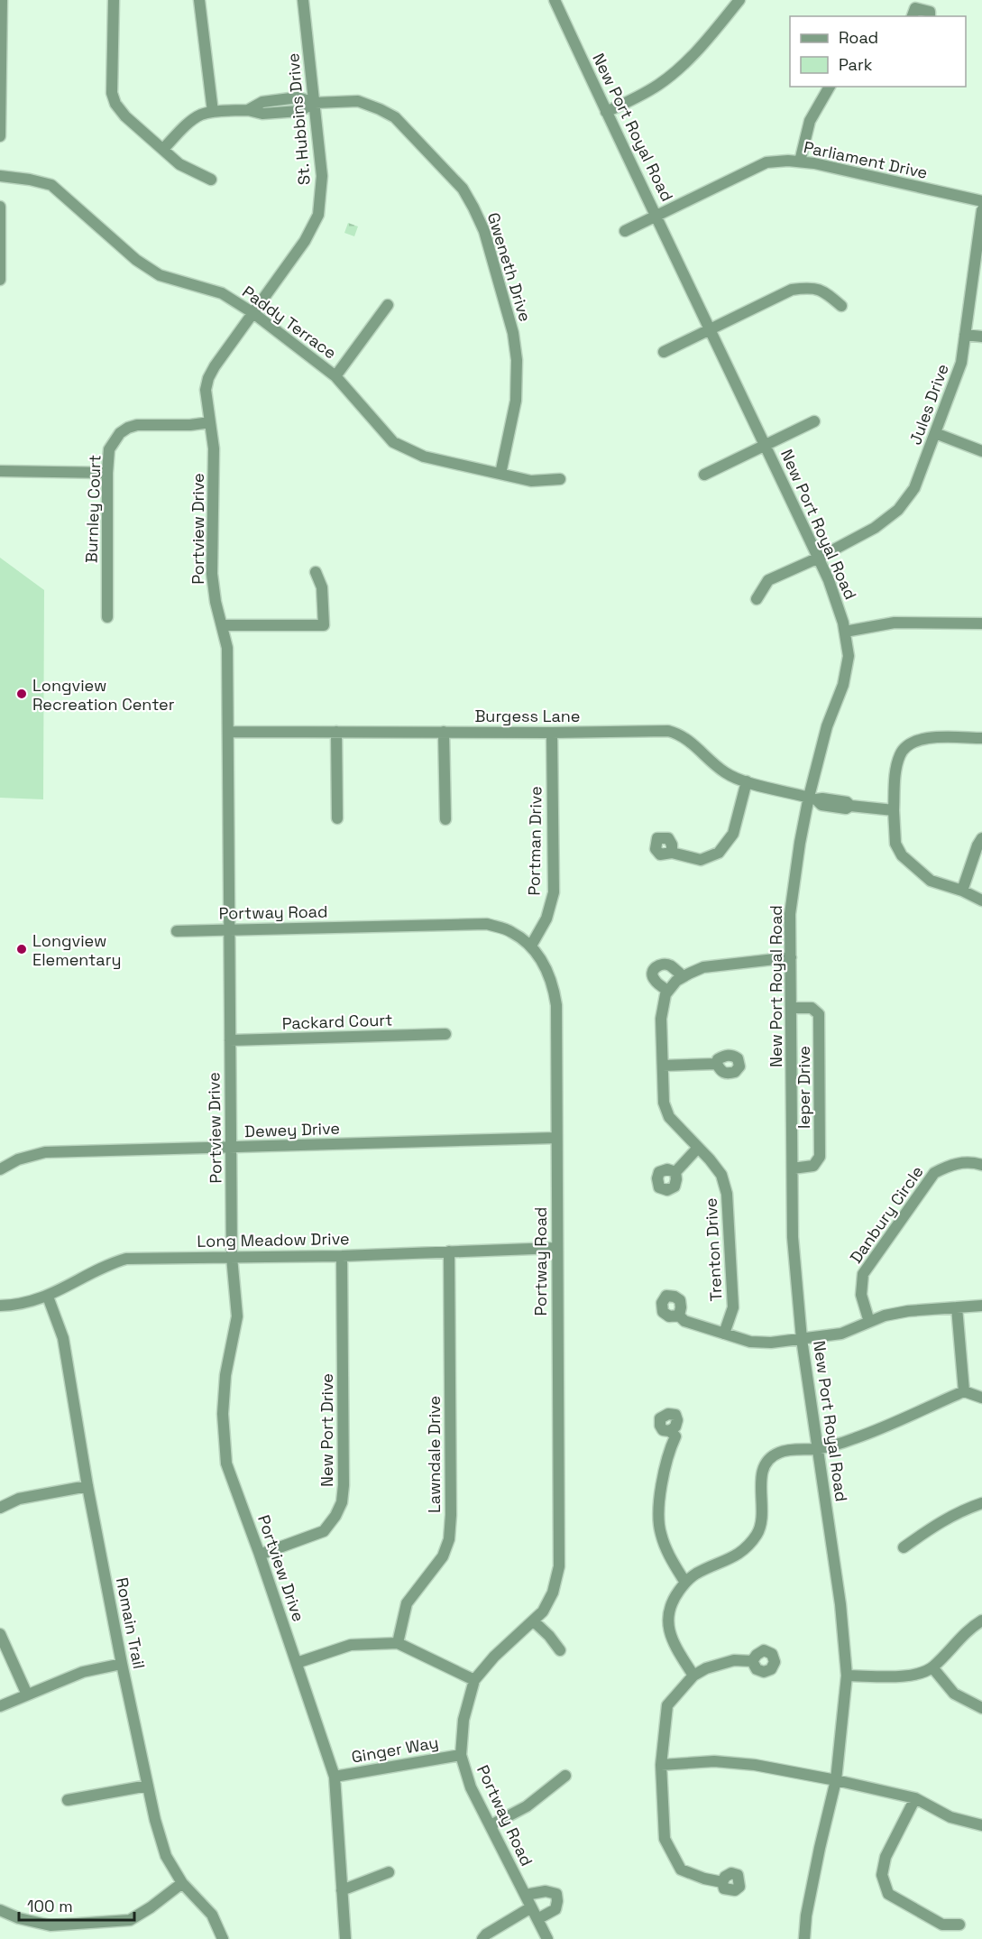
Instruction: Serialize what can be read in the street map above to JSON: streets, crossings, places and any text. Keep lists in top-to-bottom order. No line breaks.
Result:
{"streets":{"street":["St. Hubbins Drive","New Port Royal Road","Parliament Drive","Gweneth Drive","Paddy Terrace","Jules Drive","Burnley Court","Portview Drive","Burgess Lane","Portman Drive","Portway Road","Packard Court","Ieper Drive","Dewey Drive","Danbury Circle","Long Meadow Drive","Trenton Drive","New Port Drive","Lawndale Drive","Romain Trail","Ginger Way"]},"crossings":[["St. Hubbins Drive","Gweneth Drive"],["St. Hubbins Drive","Paddy Terrace"],["St. Hubbins Drive","Portview Drive"],["New Port Royal Road","Parliament Drive"],["New Port Royal Road","Jules Drive"],["New Port Royal Road","Burgess Lane"],["New Port Royal Road","Ieper Drive"],["Gweneth Drive","Paddy Terrace"],["Paddy Terrace","Portview Drive"],["Burnley Court","Portview Drive"],["Portview Drive","Burgess Lane"],["Portview Drive","Portway Road"],["Portview Drive","Packard Court"],["Portview Drive","Dewey Drive"],["Portview Drive","Long Meadow Drive"],["Portview Drive","New Port Drive"],["Portview Drive","Ginger Way"],["Burgess Lane","Portman Drive"],["Portman Drive","Portway Road"],["Portway Road","Dewey Drive"],["Portway Road","Long Meadow Drive"],["Portway Road","Ginger Way"],["Long Meadow Drive","New Port Drive"],["Long Meadow Drive","Lawndale Drive"],["Long Meadow Drive","Romain Trail"]],"places":["Longview Recreation Center","Longview Elementary"],"legend":["Road","Park"],"scale_bar":"100 m"}
